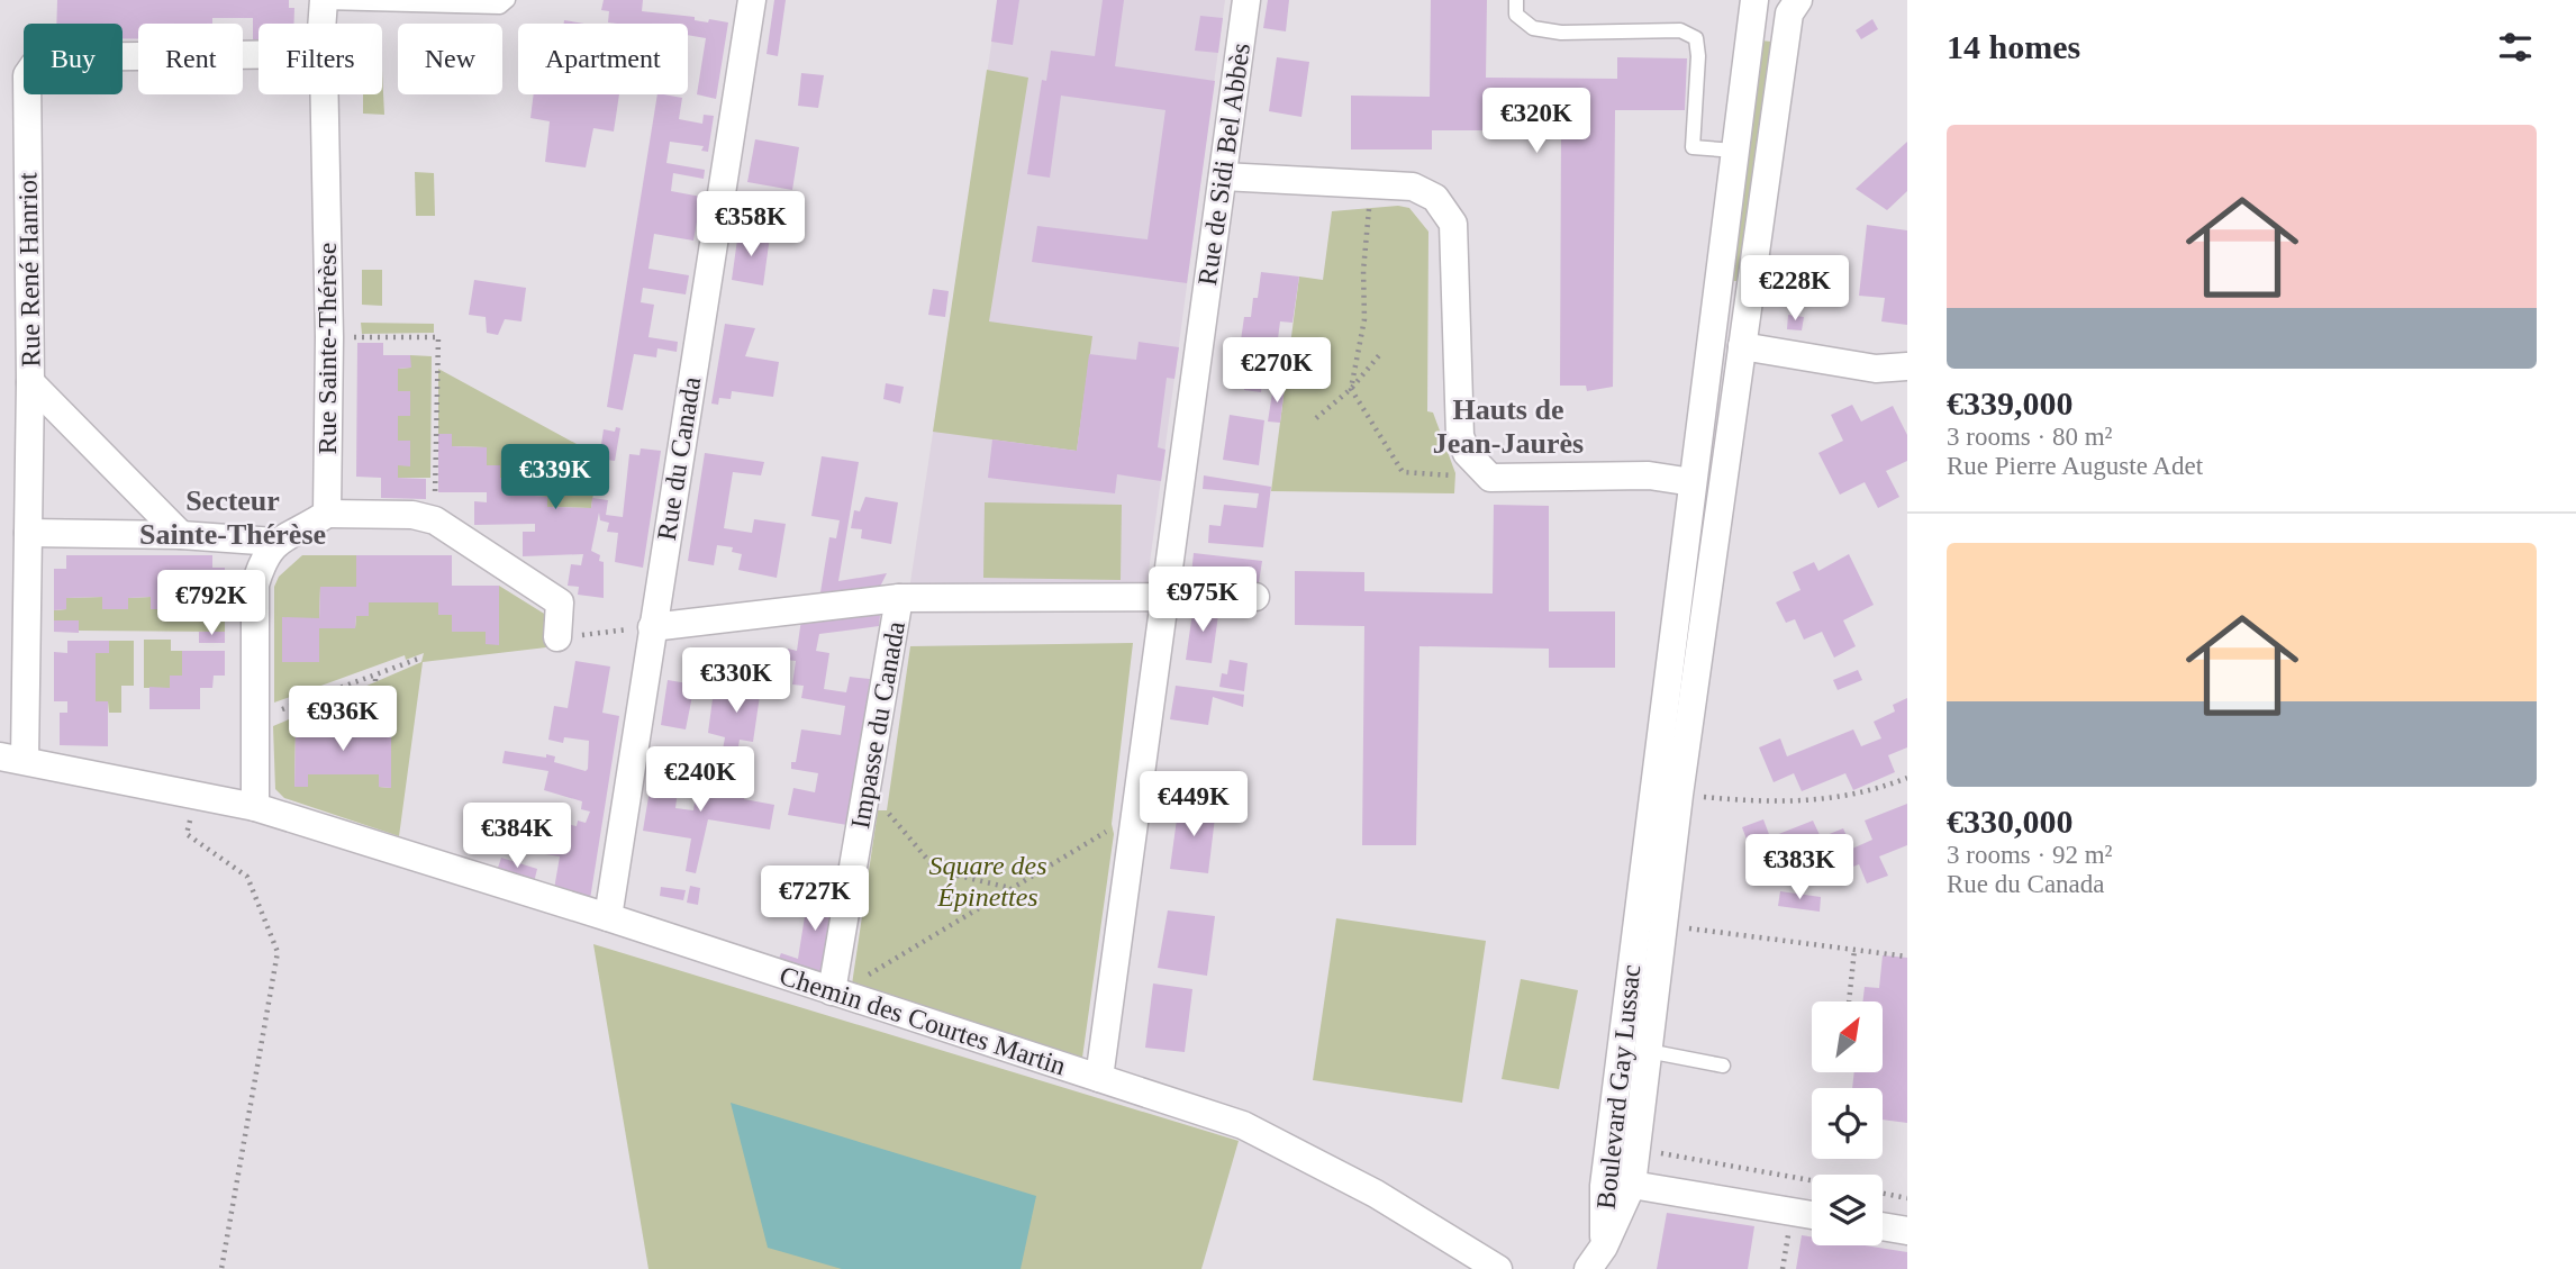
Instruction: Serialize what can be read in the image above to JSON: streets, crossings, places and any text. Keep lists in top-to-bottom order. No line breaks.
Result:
{"streets":{"street":["Rue de Sidi Bel Abbès","Rue René Hanriot","Rue Sainte-Thérèse","Rue du Canada","Impasse du Canada","Chemin des Courtes Martin","Boulevard Gay Lussac"]},"crossings":[["Rue de Sidi Bel Abbès","Chemin des Courtes Martin"],["Rue René Hanriot","Chemin des Courtes Martin"],["Rue du Canada","Chemin des Courtes Martin"],["Impasse du Canada","Chemin des Courtes Martin"]],"districts":["Hauts de Jean-Jaurès","Secteur Sainte-Thérèse"],"parks":["Square des Épinettes"],"north":"top right","page":{"heading":"14 homes","chip":["Buy","Rent","Filters","New","Apartment"],"price":["€320K","€358K","€228K","€270K","€339K","€975K","€792K","€330K","€936K","€240K","€449K","€384K","€383K","€727K"],"list":[{"name":"€339,000","note":"3 rooms · 80 m² · Rue Pierre Auguste Adet"},{"name":"€330,000","note":"3 rooms · 92 m² · Rue du Canada"}]}}
